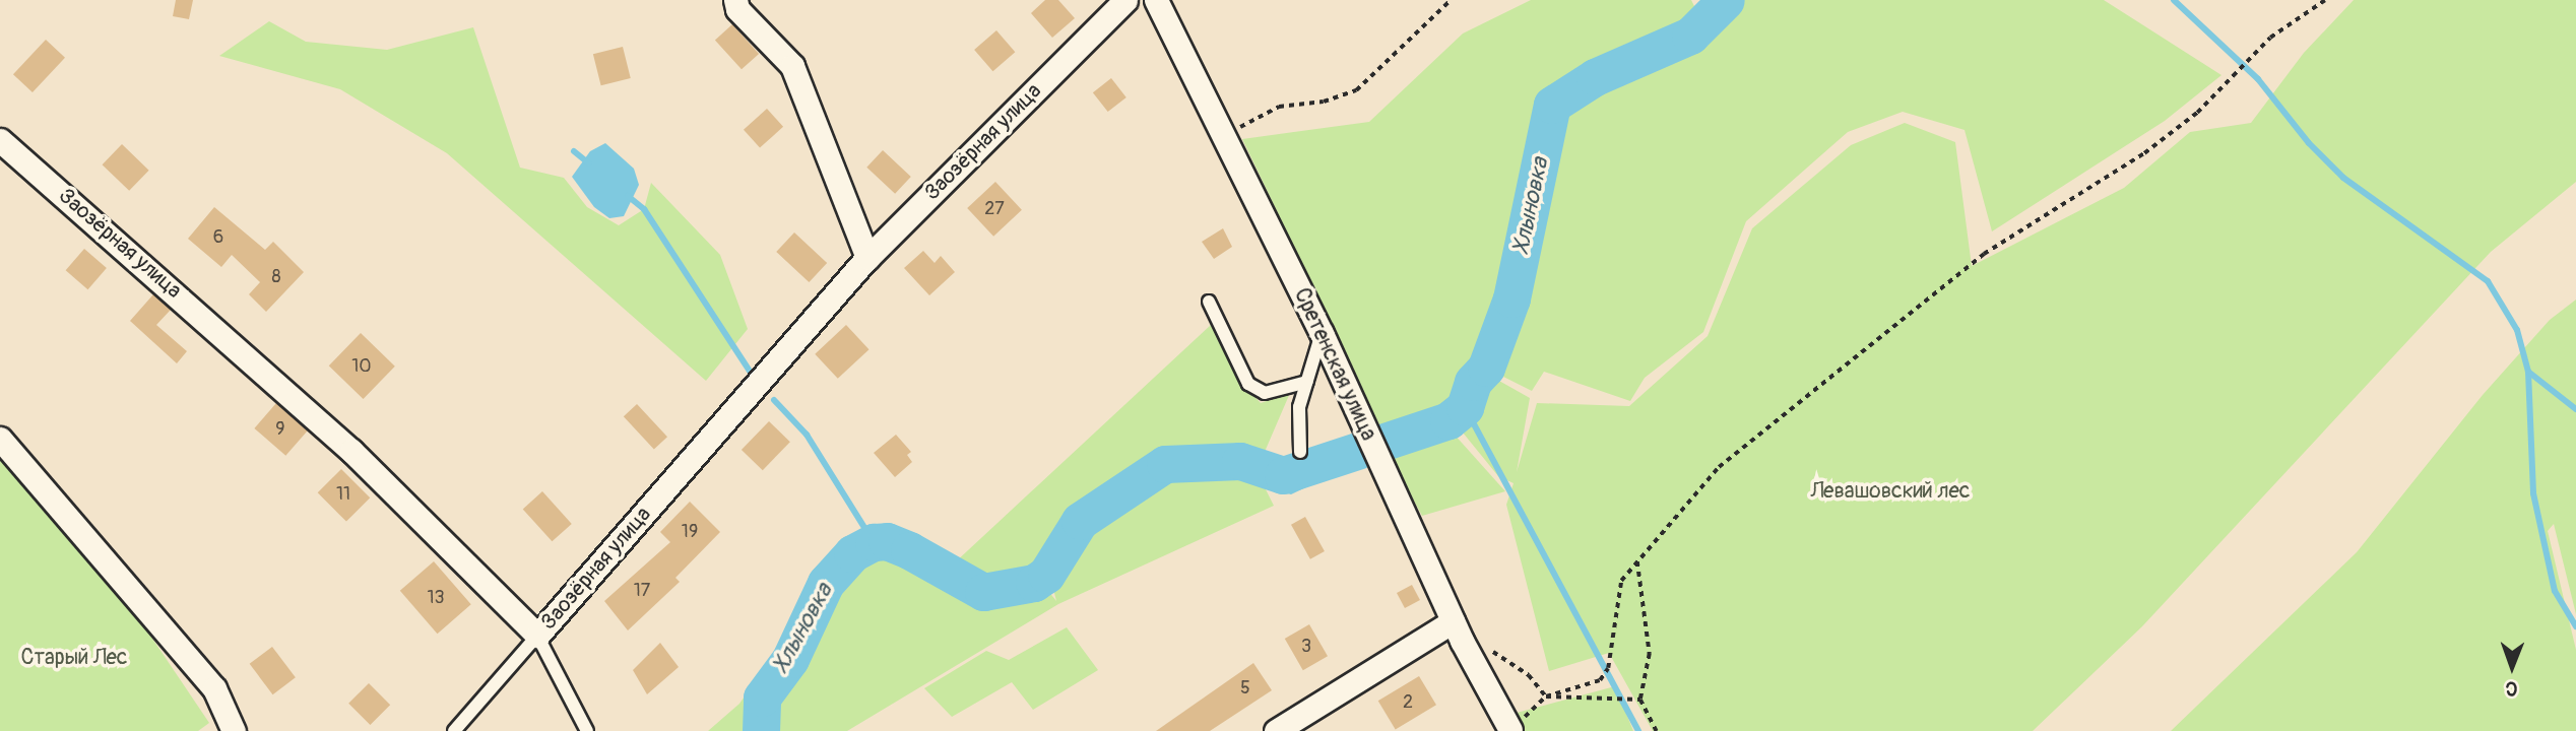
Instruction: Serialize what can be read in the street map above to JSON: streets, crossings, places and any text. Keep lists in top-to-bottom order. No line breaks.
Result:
{"streets":{"street":["Заозёрная улица","Сретенская улица"]},"water":["Хлыновка"],"parks":["Левашовский лес","Старый Лес"],"house_numbers":["27","6","8","10","9","11","19","17","13","3","5","2"],"north":"bottom"}
